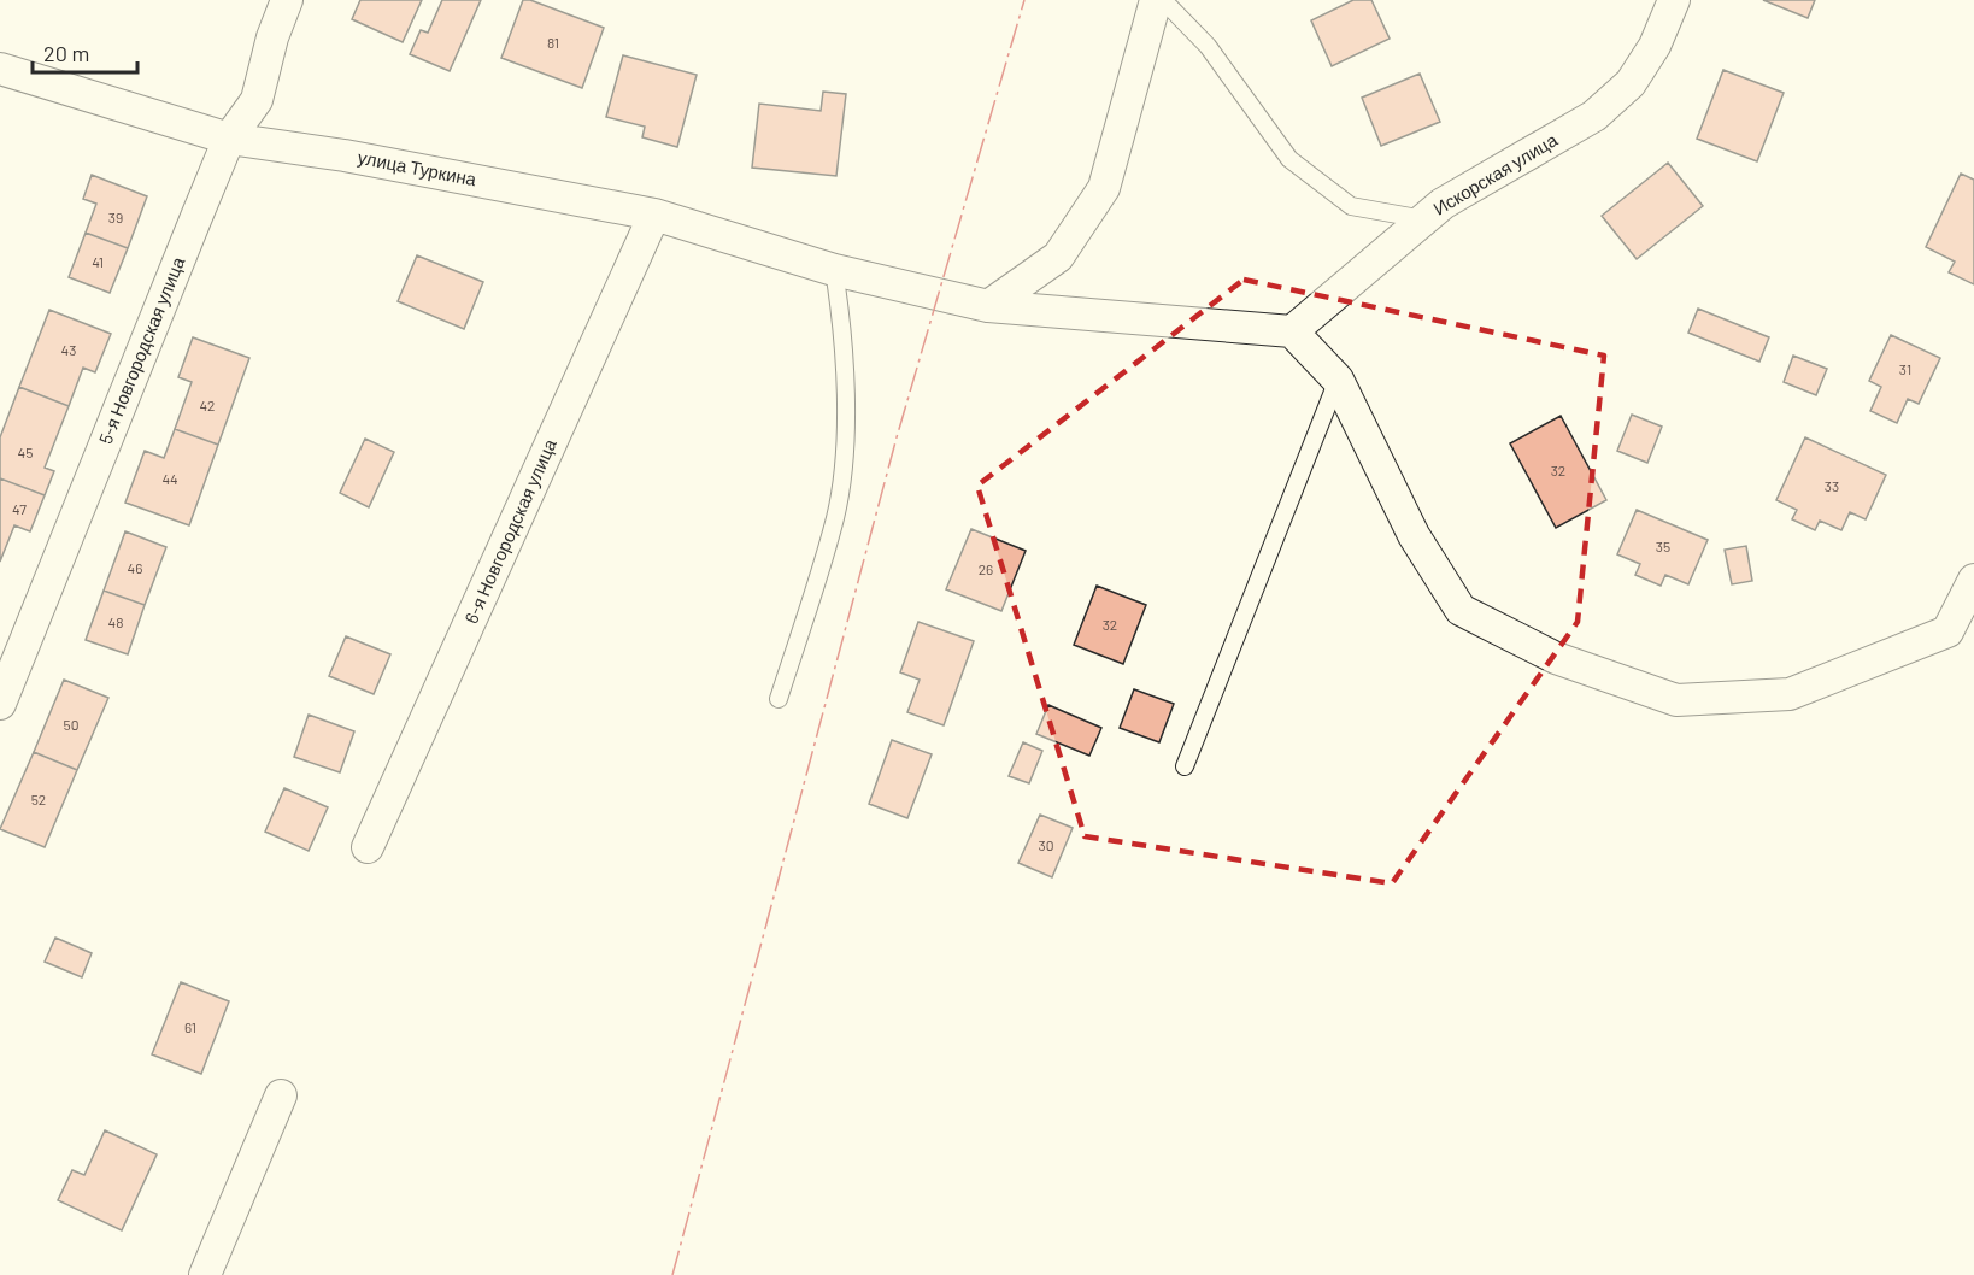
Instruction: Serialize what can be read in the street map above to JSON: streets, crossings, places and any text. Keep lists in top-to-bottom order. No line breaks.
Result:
{"streets":{"street":["улица Туркина","Искорская улица","5-я Новгородская улица","6-я Новгородская улица"]},"crossings":[["улица Туркина","Искорская улица"],["улица Туркина","5-я Новгородская улица"],["улица Туркина","6-я Новгородская улица"]],"house_numbers":["81","39","41","43","31","42","45","32","44","33","47","35","46","26","48","32","50","52","30","61"],"scale_bar":"20 m"}
